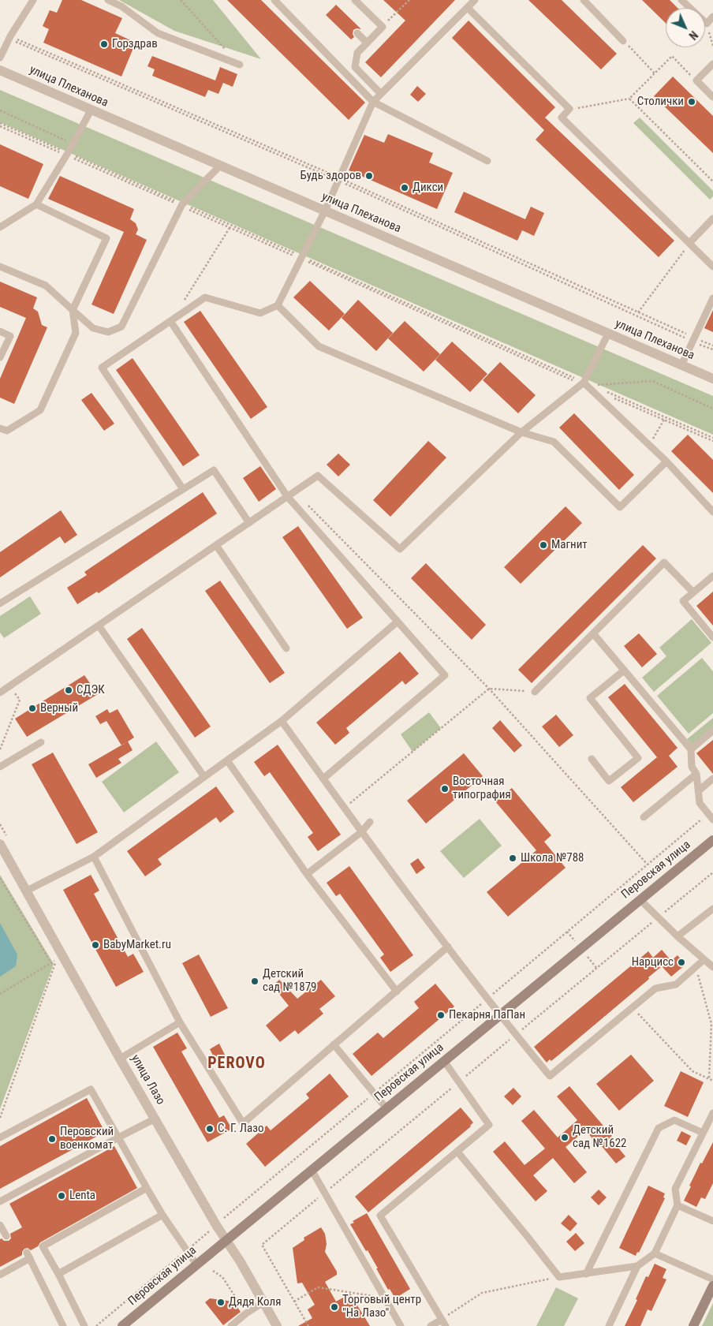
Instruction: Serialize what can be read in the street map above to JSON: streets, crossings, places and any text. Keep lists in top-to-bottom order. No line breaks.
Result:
{"streets":{"main road":["Перовская улица"],"street":["улица Плеханова","улица Лазо"]},"crossings":[["Перовская улица","улица Лазо"]],"districts":["PEROVO"],"places":["Горздрав","Столички","Будь здоров","Дикси","Магнит","СДЭК","Верный","Восточная типография","Школа №788","BabyMarket.ru","Нарцисс","Детский сад №1879","Пекарня ПаПан","С. Г. Лазо","Детский сад №1622","Перовский военкомат","Lenta","Дядя Коля","Торговый центр \"На Лазо\""],"north":"bottom right"}
